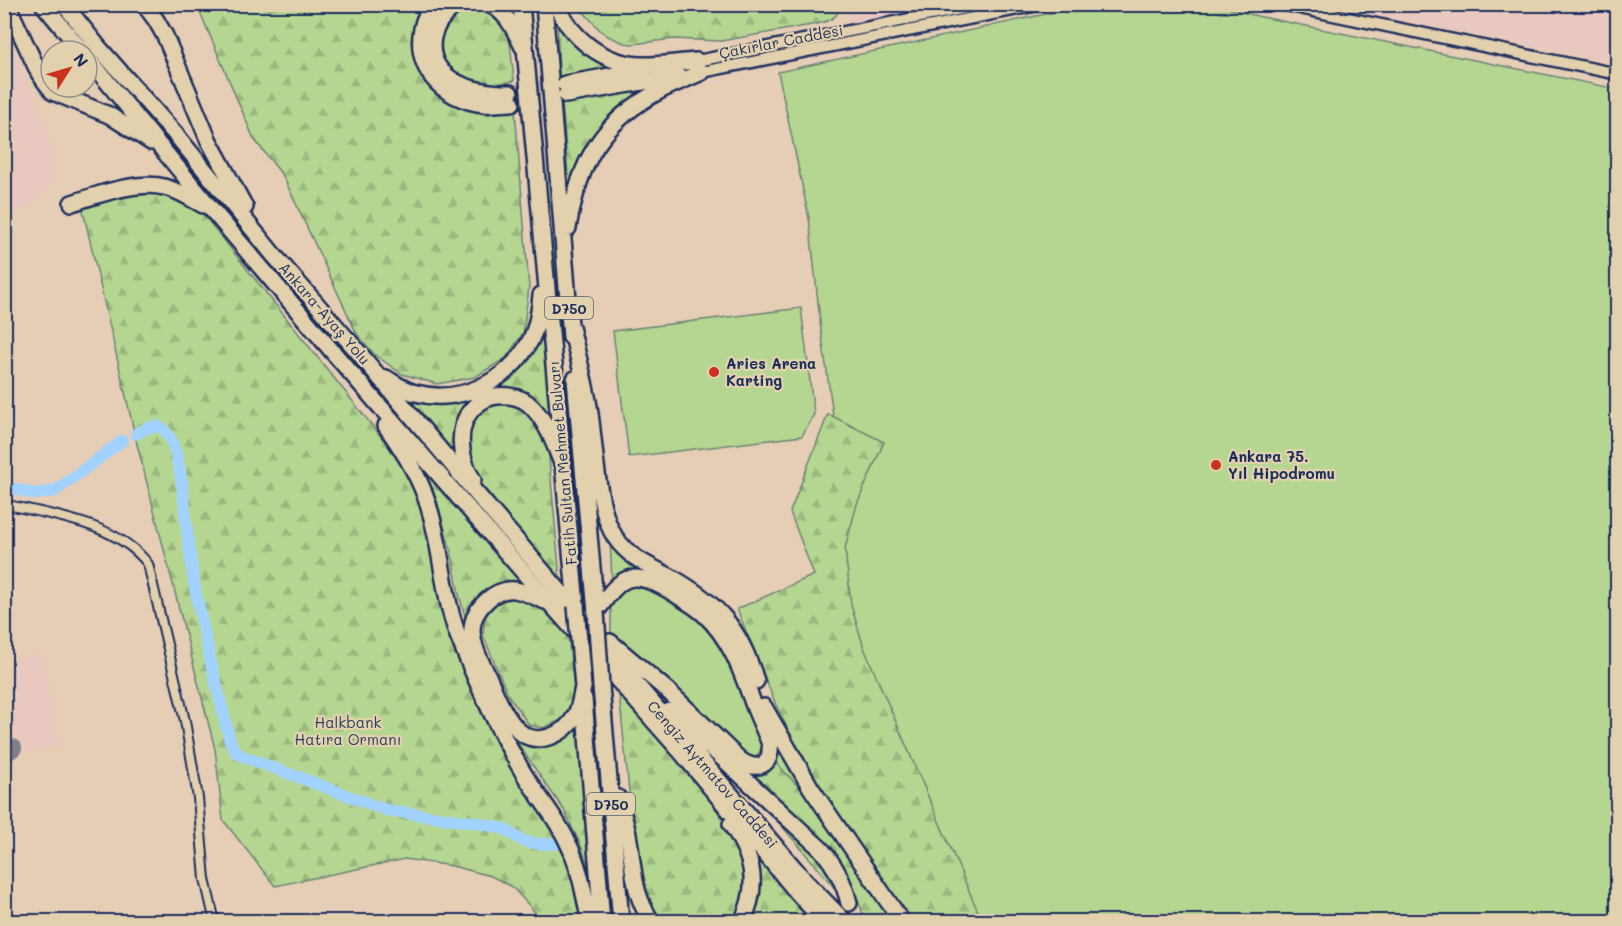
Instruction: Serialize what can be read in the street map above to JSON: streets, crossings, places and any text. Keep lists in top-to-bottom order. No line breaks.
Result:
{"streets":{"highway":["D750","Ankara-Ayaş Yolu","Fatih Sultan Mehmet Bulvarı","Cengiz Aytmatov Caddesi"],"main road":["Çakırlar Caddesi"]},"crossings":[["Ankara-Ayaş Yolu","Fatih Sultan Mehmet Bulvarı"],["Ankara-Ayaş Yolu","Cengiz Aytmatov Caddesi"],["Fatih Sultan Mehmet Bulvarı","Cengiz Aytmatov Caddesi"]],"parks":["Halkbank Hatıra Ormanı"],"places":["Aries Arena Karting","Ankara 75. Yıl Hipodromu"],"north":"top right"}
